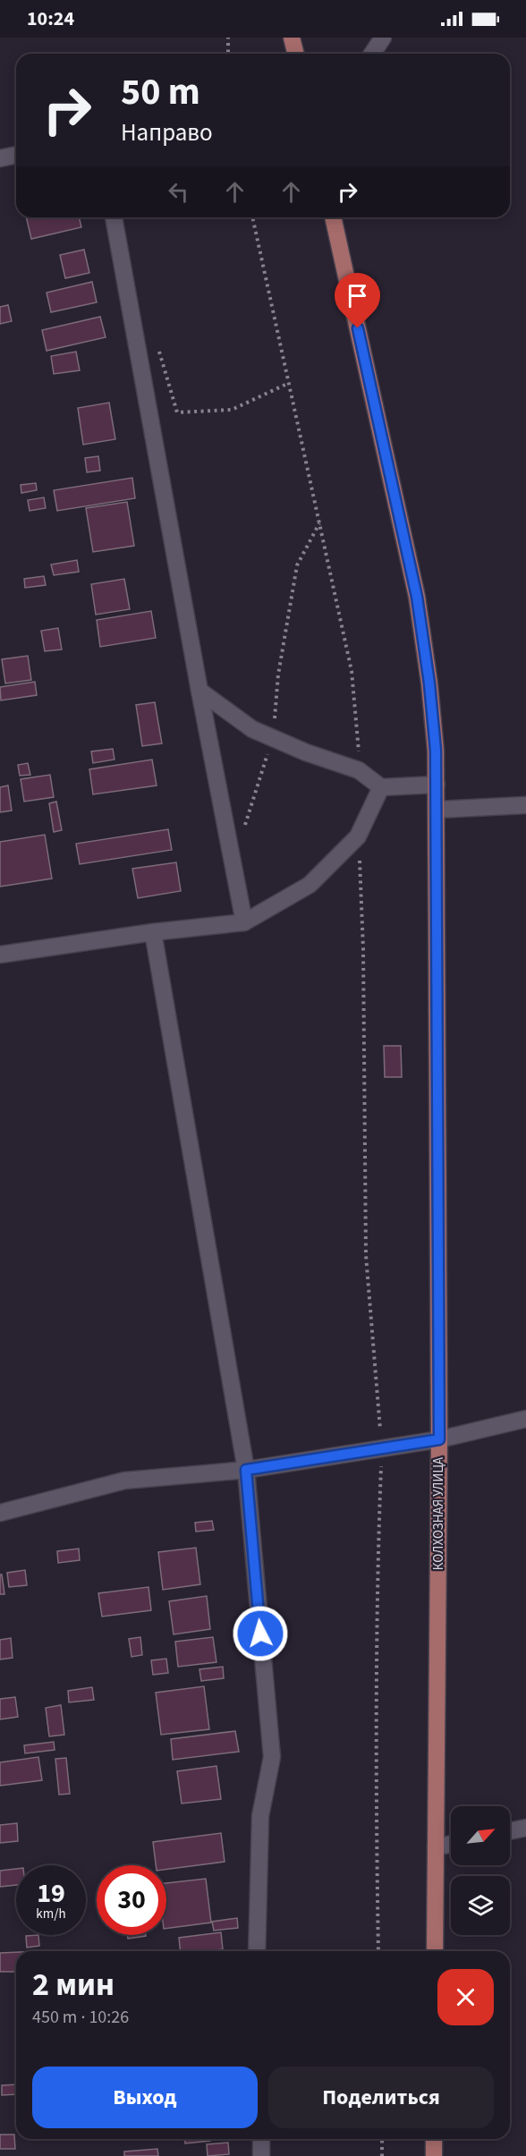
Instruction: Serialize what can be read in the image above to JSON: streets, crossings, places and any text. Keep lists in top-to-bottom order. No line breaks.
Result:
{"streets":{"main road":["КОЛХОЗНАЯ УЛИЦА"]},"north":"top right","page":{"status":"10:24","turn":["50 m","Направо"],"speed":"19 km/h","limit":"30","heading":["2 мин","450 m · 10:26"],"buttons":["Выход","Поделиться"]}}
